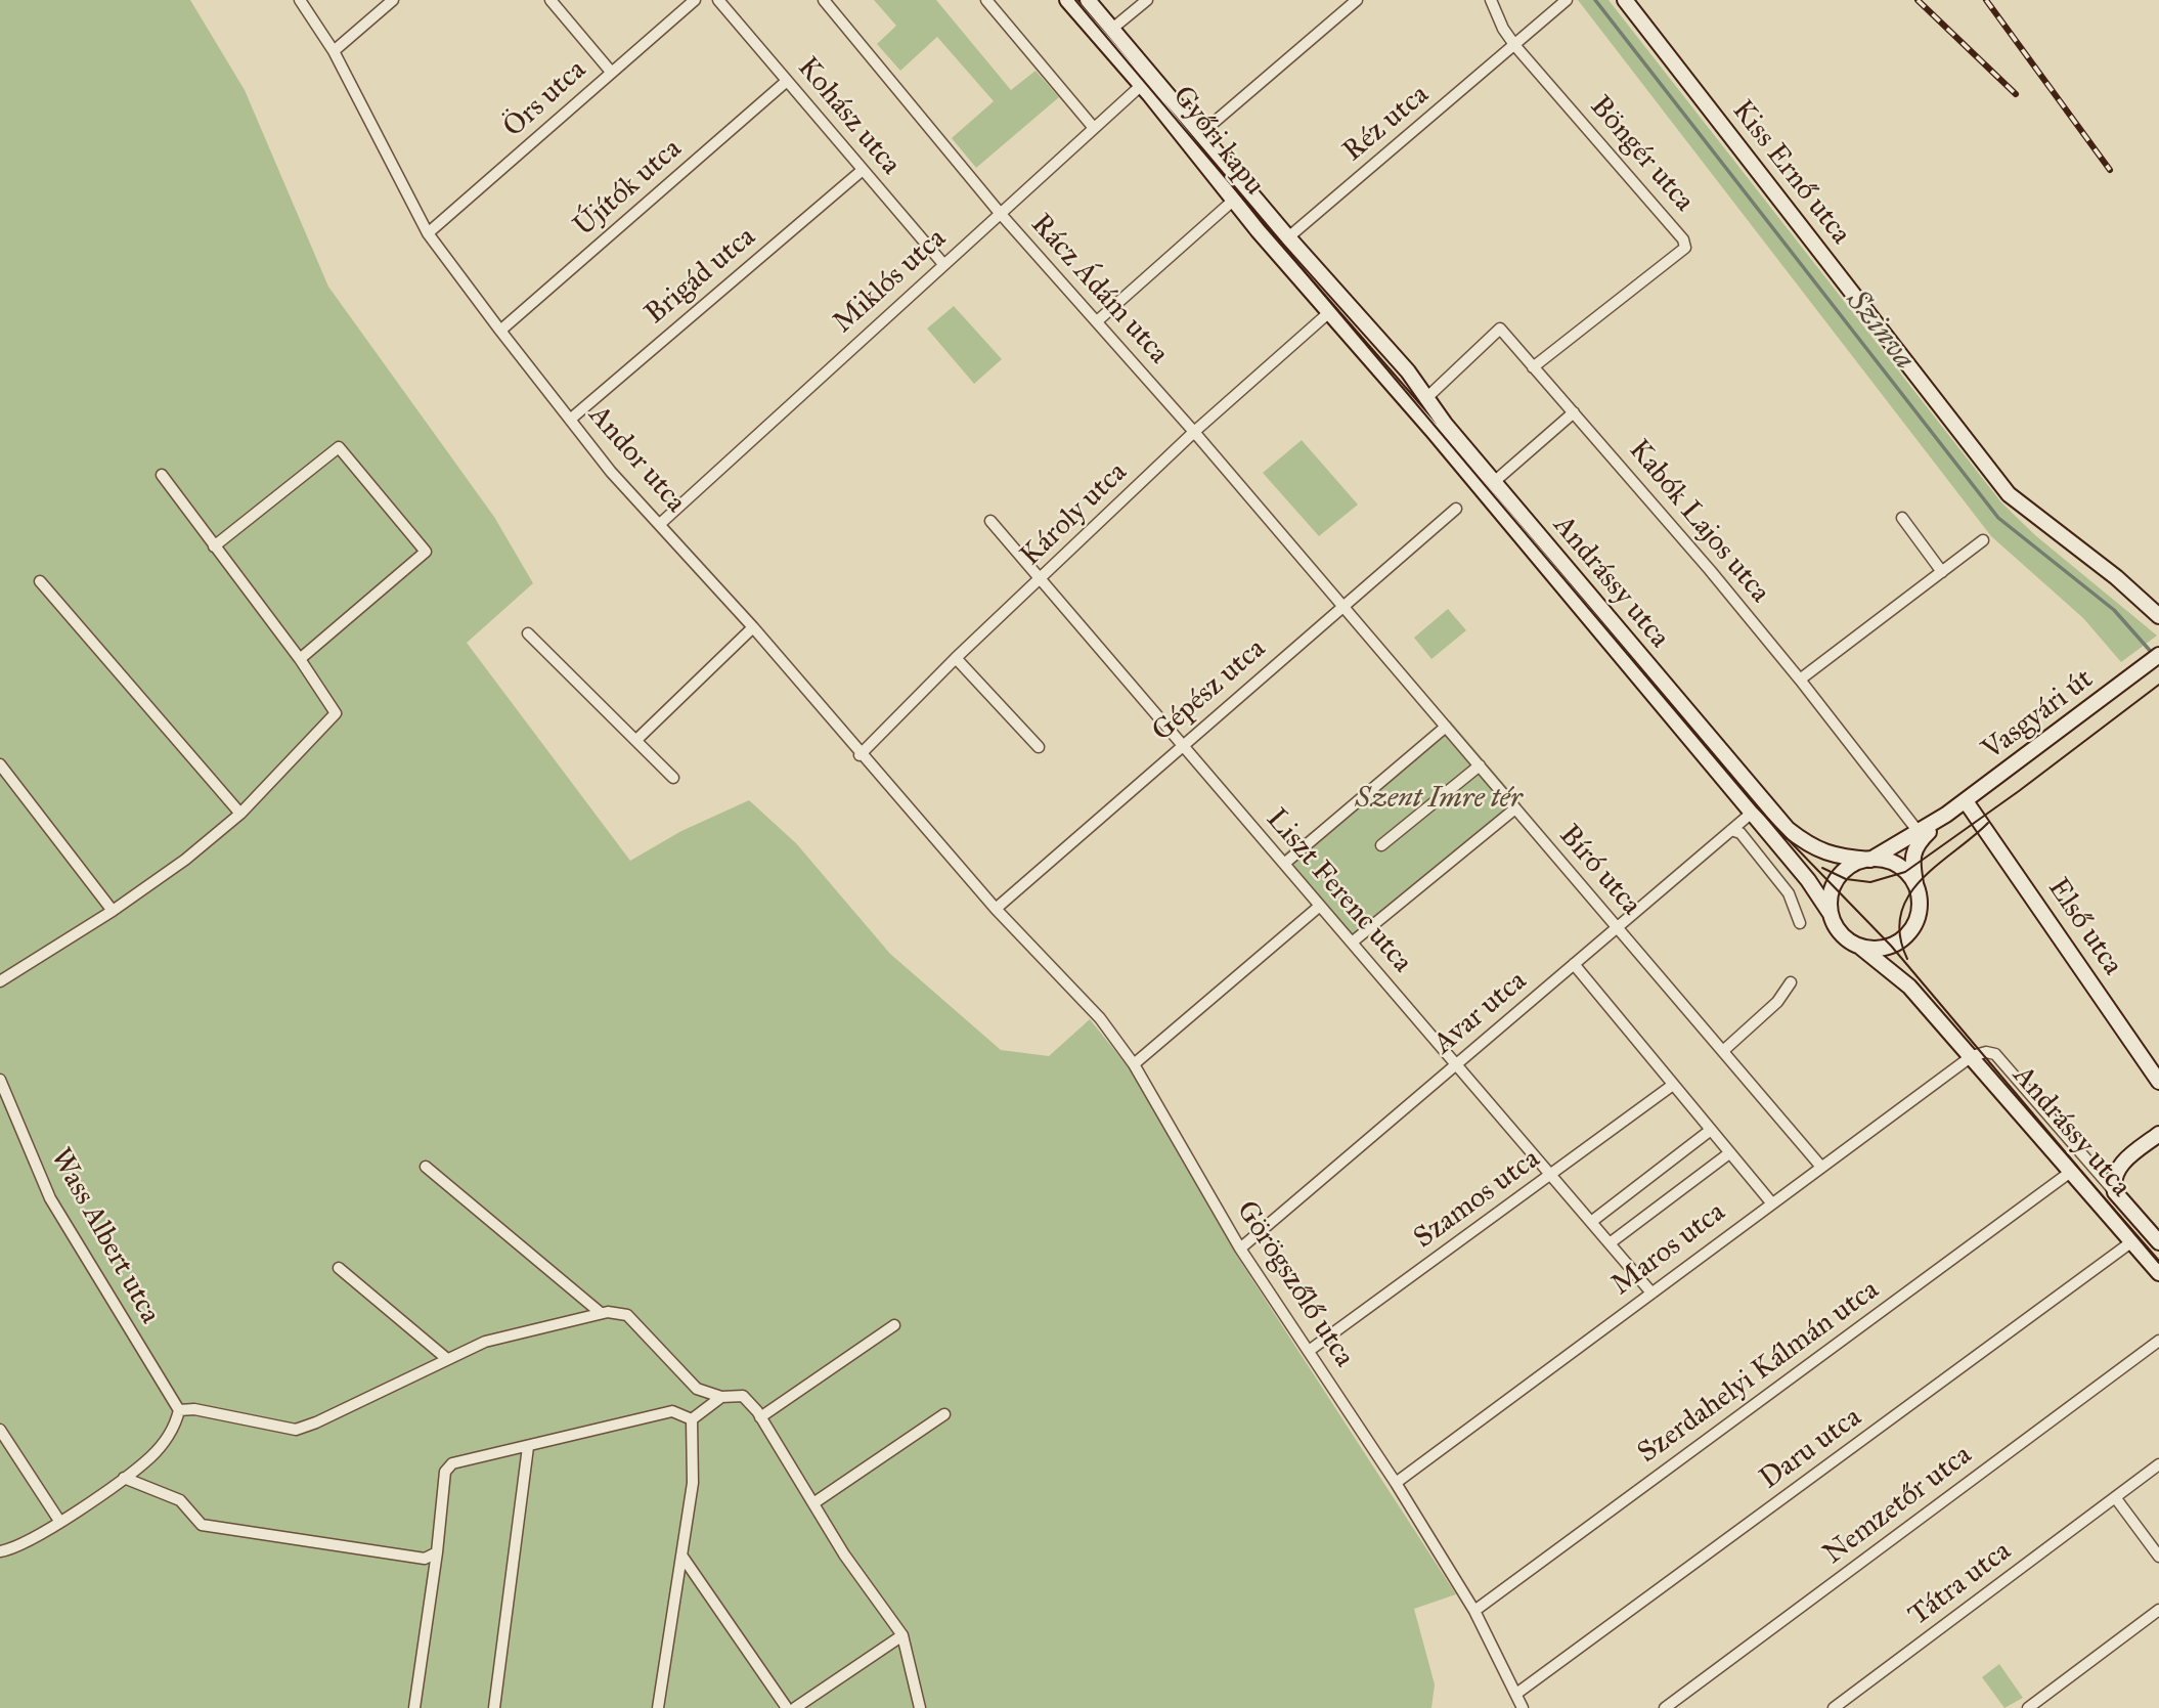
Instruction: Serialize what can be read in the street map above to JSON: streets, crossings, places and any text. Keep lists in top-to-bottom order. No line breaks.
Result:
{"streets":{"street":["Örs utca","Kohász utca","Réz utca","Győri kapu","Böngér utca","Kiss Ernő utca","Újítók utca","Brigád utca","Miklós utca","Rácz Ádám utca","Andor utca","Károly utca","Kabók Lajos utca","Andrássy utca","Gépész utca","Vasgyári út","Bíró utca","Liszt Ferenc utca","Első utca","Avar utca","Szamos utca","Wass Albert utca","Maros utca","Görögszőlő utca","Szerdahelyi Kálmán utca","Daru utca","Nemzetőr utca","Tátra utca"]},"crossings":[["Örs utca","Andor utca"],["Kohász utca","Újítók utca"],["Kohász utca","Brigád utca"],["Kohász utca","Miklós utca"],["Réz utca","Győri kapu"],["Réz utca","Böngér utca"],["Győri kapu","Miklós utca"],["Győri kapu","Károly utca"],["Győri kapu","Andrássy utca"],["Böngér utca","Kabók Lajos utca"],["Újítók utca","Andor utca"],["Brigád utca","Andor utca"],["Miklós utca","Rácz Ádám utca"],["Miklós utca","Andor utca"],["Rácz Ádám utca","Károly utca"],["Rácz Ádám utca","Gépész utca"],["Rácz Ádám utca","Bíró utca"],["Andor utca","Károly utca"],["Andor utca","Gépész utca"],["Andor utca","Görögszőlő utca"],["Károly utca","Andrássy utca"],["Károly utca","Liszt Ferenc utca"],["Kabók Lajos utca","Andrássy utca"],["Kabók Lajos utca","Vasgyári út"],["Andrássy utca","Vasgyári út"],["Andrássy utca","Avar utca"],["Andrássy utca","Maros utca"],["Andrássy utca","Szerdahelyi Kálmán utca"],["Andrássy utca","Daru utca"],["Gépész utca","Bíró utca"],["Gépész utca","Liszt Ferenc utca"],["Gépész utca","Görögszőlő utca"],["Vasgyári út","Első utca"],["Bíró utca","Avar utca"],["Bíró utca","Maros utca"],["Liszt Ferenc utca","Avar utca"],["Liszt Ferenc utca","Szamos utca"],["Liszt Ferenc utca","Maros utca"],["Avar utca","Görögszőlő utca"],["Szamos utca","Görögszőlő utca"],["Maros utca","Görögszőlő utca"],["Görögszőlő utca","Szerdahelyi Kálmán utca"],["Görögszőlő utca","Daru utca"]],"water":["Szinva"],"parks":["Szent Imre tér"]}
